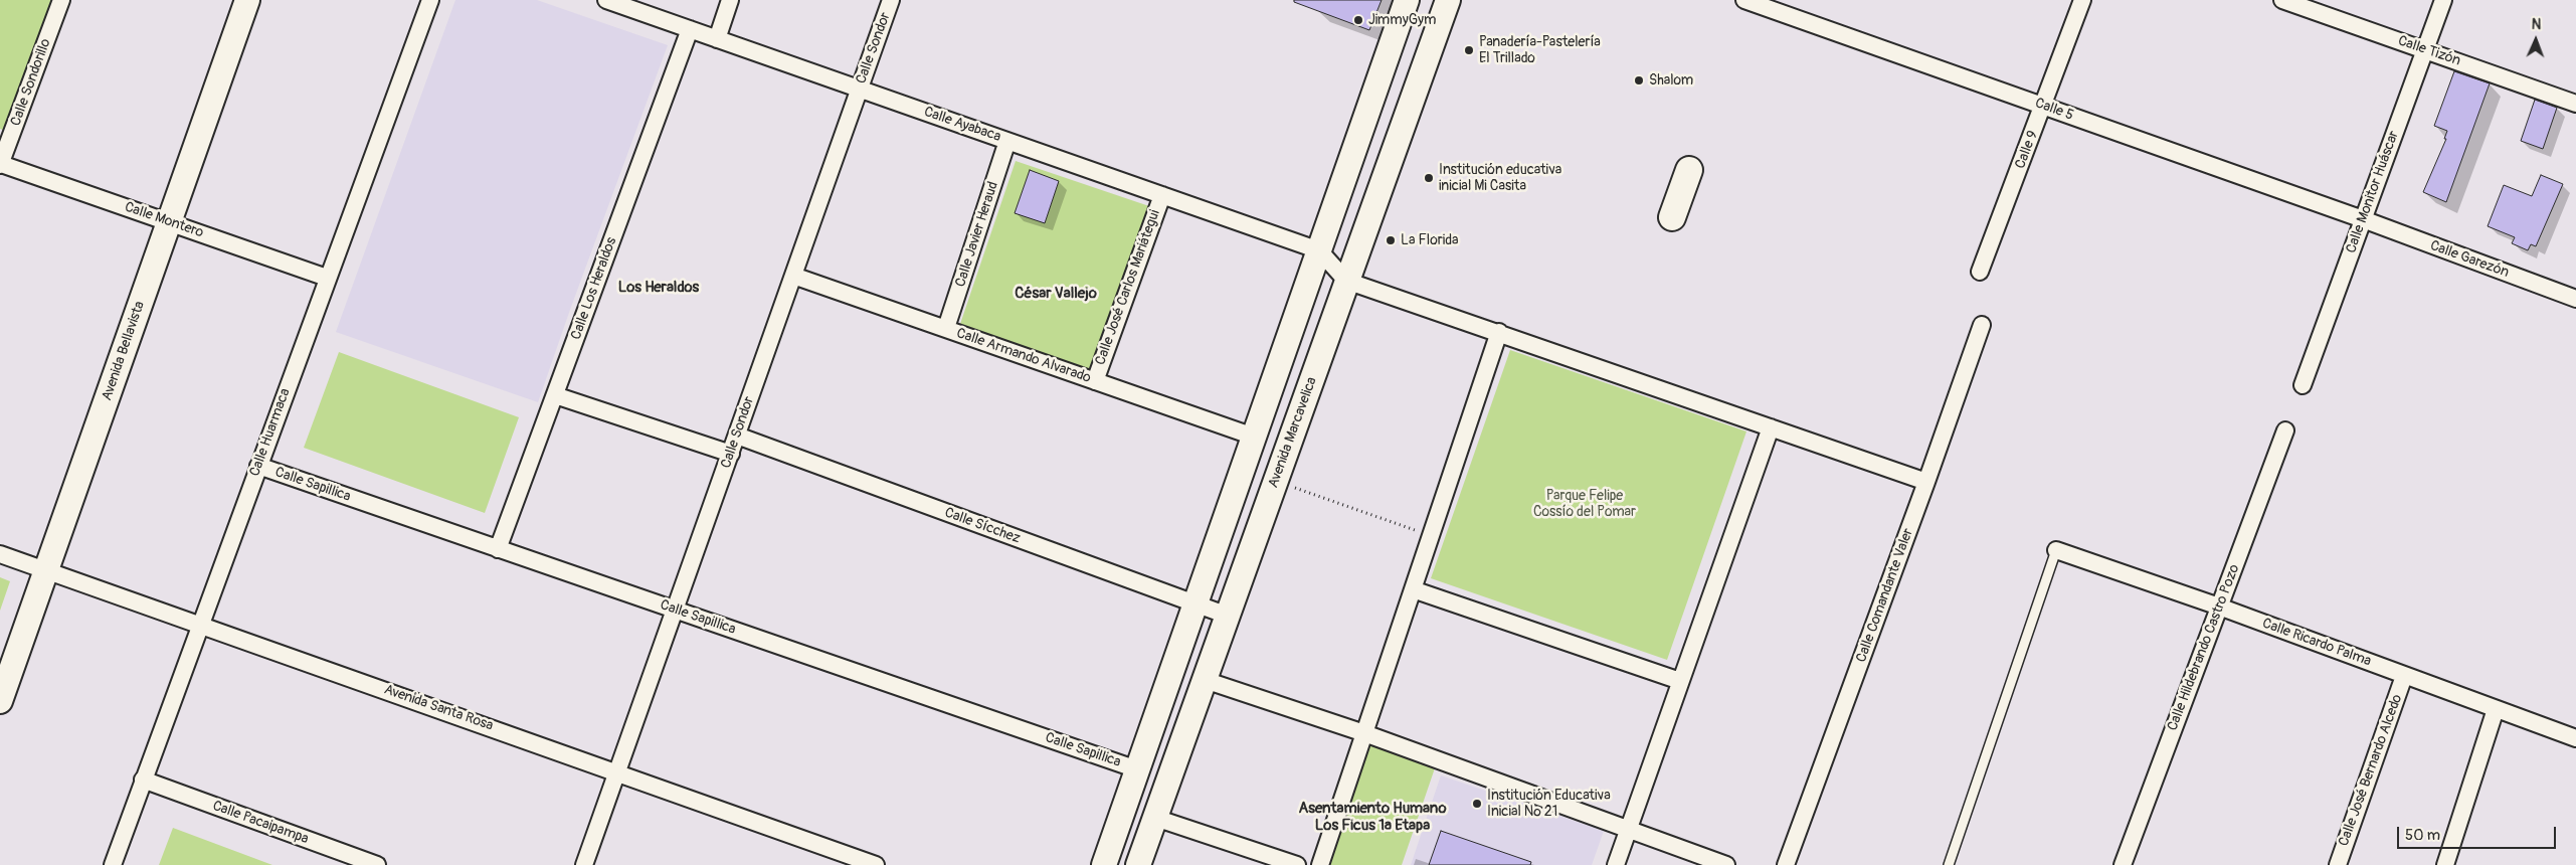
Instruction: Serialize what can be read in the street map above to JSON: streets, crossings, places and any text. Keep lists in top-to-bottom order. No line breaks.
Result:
{"streets":{"street":["Calle Sondor","Calle Tizón","Calle Sondorillo","Calle 5","Calle Ayabaca","Calle 9","Calle Monitor Huáscar","Calle Montero","Calle Javier Heraud","Calle Garezón","Calle José Carlos Mariátegui","Calle Los Heraldos","Avenida Bellavista","Calle Armando Alvarado","Calle Huarmaca","Avenida Marcavelica","Calle Sapillica","Calle Sícchez","Calle Comandante Valer","Calle Ricardo Palma","Calle Hildebrando Castro Pozo","Avenida Santa Rosa","Calle José Bernardo Alcedo","Calle Pacaipampa"]},"crossings":[["Calle Sondor","Calle Ayabaca"],["Calle Sondor","Calle Armando Alvarado"],["Calle Sondor","Calle Sapillica"],["Calle Sondor","Calle Sícchez"],["Calle Sondor","Avenida Santa Rosa"],["Calle Tizón","Calle Monitor Huáscar"],["Calle Sondorillo","Calle Montero"],["Calle 5","Calle 9"],["Calle 5","Calle Monitor Huáscar"],["Calle 5","Calle Garezón"],["Calle Ayabaca","Calle Javier Heraud"],["Calle Ayabaca","Calle José Carlos Mariátegui"],["Calle Ayabaca","Calle Los Heraldos"],["Calle Monitor Huáscar","Calle Garezón"],["Calle Montero","Avenida Bellavista"],["Calle Montero","Calle Huarmaca"],["Calle Javier Heraud","Calle Armando Alvarado"],["Calle José Carlos Mariátegui","Calle Armando Alvarado"],["Calle Los Heraldos","Calle Sapillica"],["Avenida Bellavista","Avenida Santa Rosa"],["Calle Huarmaca","Calle Sapillica"],["Calle Huarmaca","Avenida Santa Rosa"],["Calle Huarmaca","Calle Pacaipampa"],["Avenida Marcavelica","Calle Sícchez"],["Calle Ricardo Palma","Calle Hildebrando Castro Pozo"],["Calle Ricardo Palma","Calle José Bernardo Alcedo"]],"districts":["Los Heraldos","César Vallejo","Asentamiento Humano Los Ficus 1ª Etapa"],"parks":["Parque Felipe Cossío del Pomar"],"places":["JimmyGym","Panadería-Pastelería El Trillado","Shalom","Institución educativa inicial Mi Casita","La Florida","Institución Educativa Inicial Nº 21"],"scale_bar":"50 m","north":"top"}
